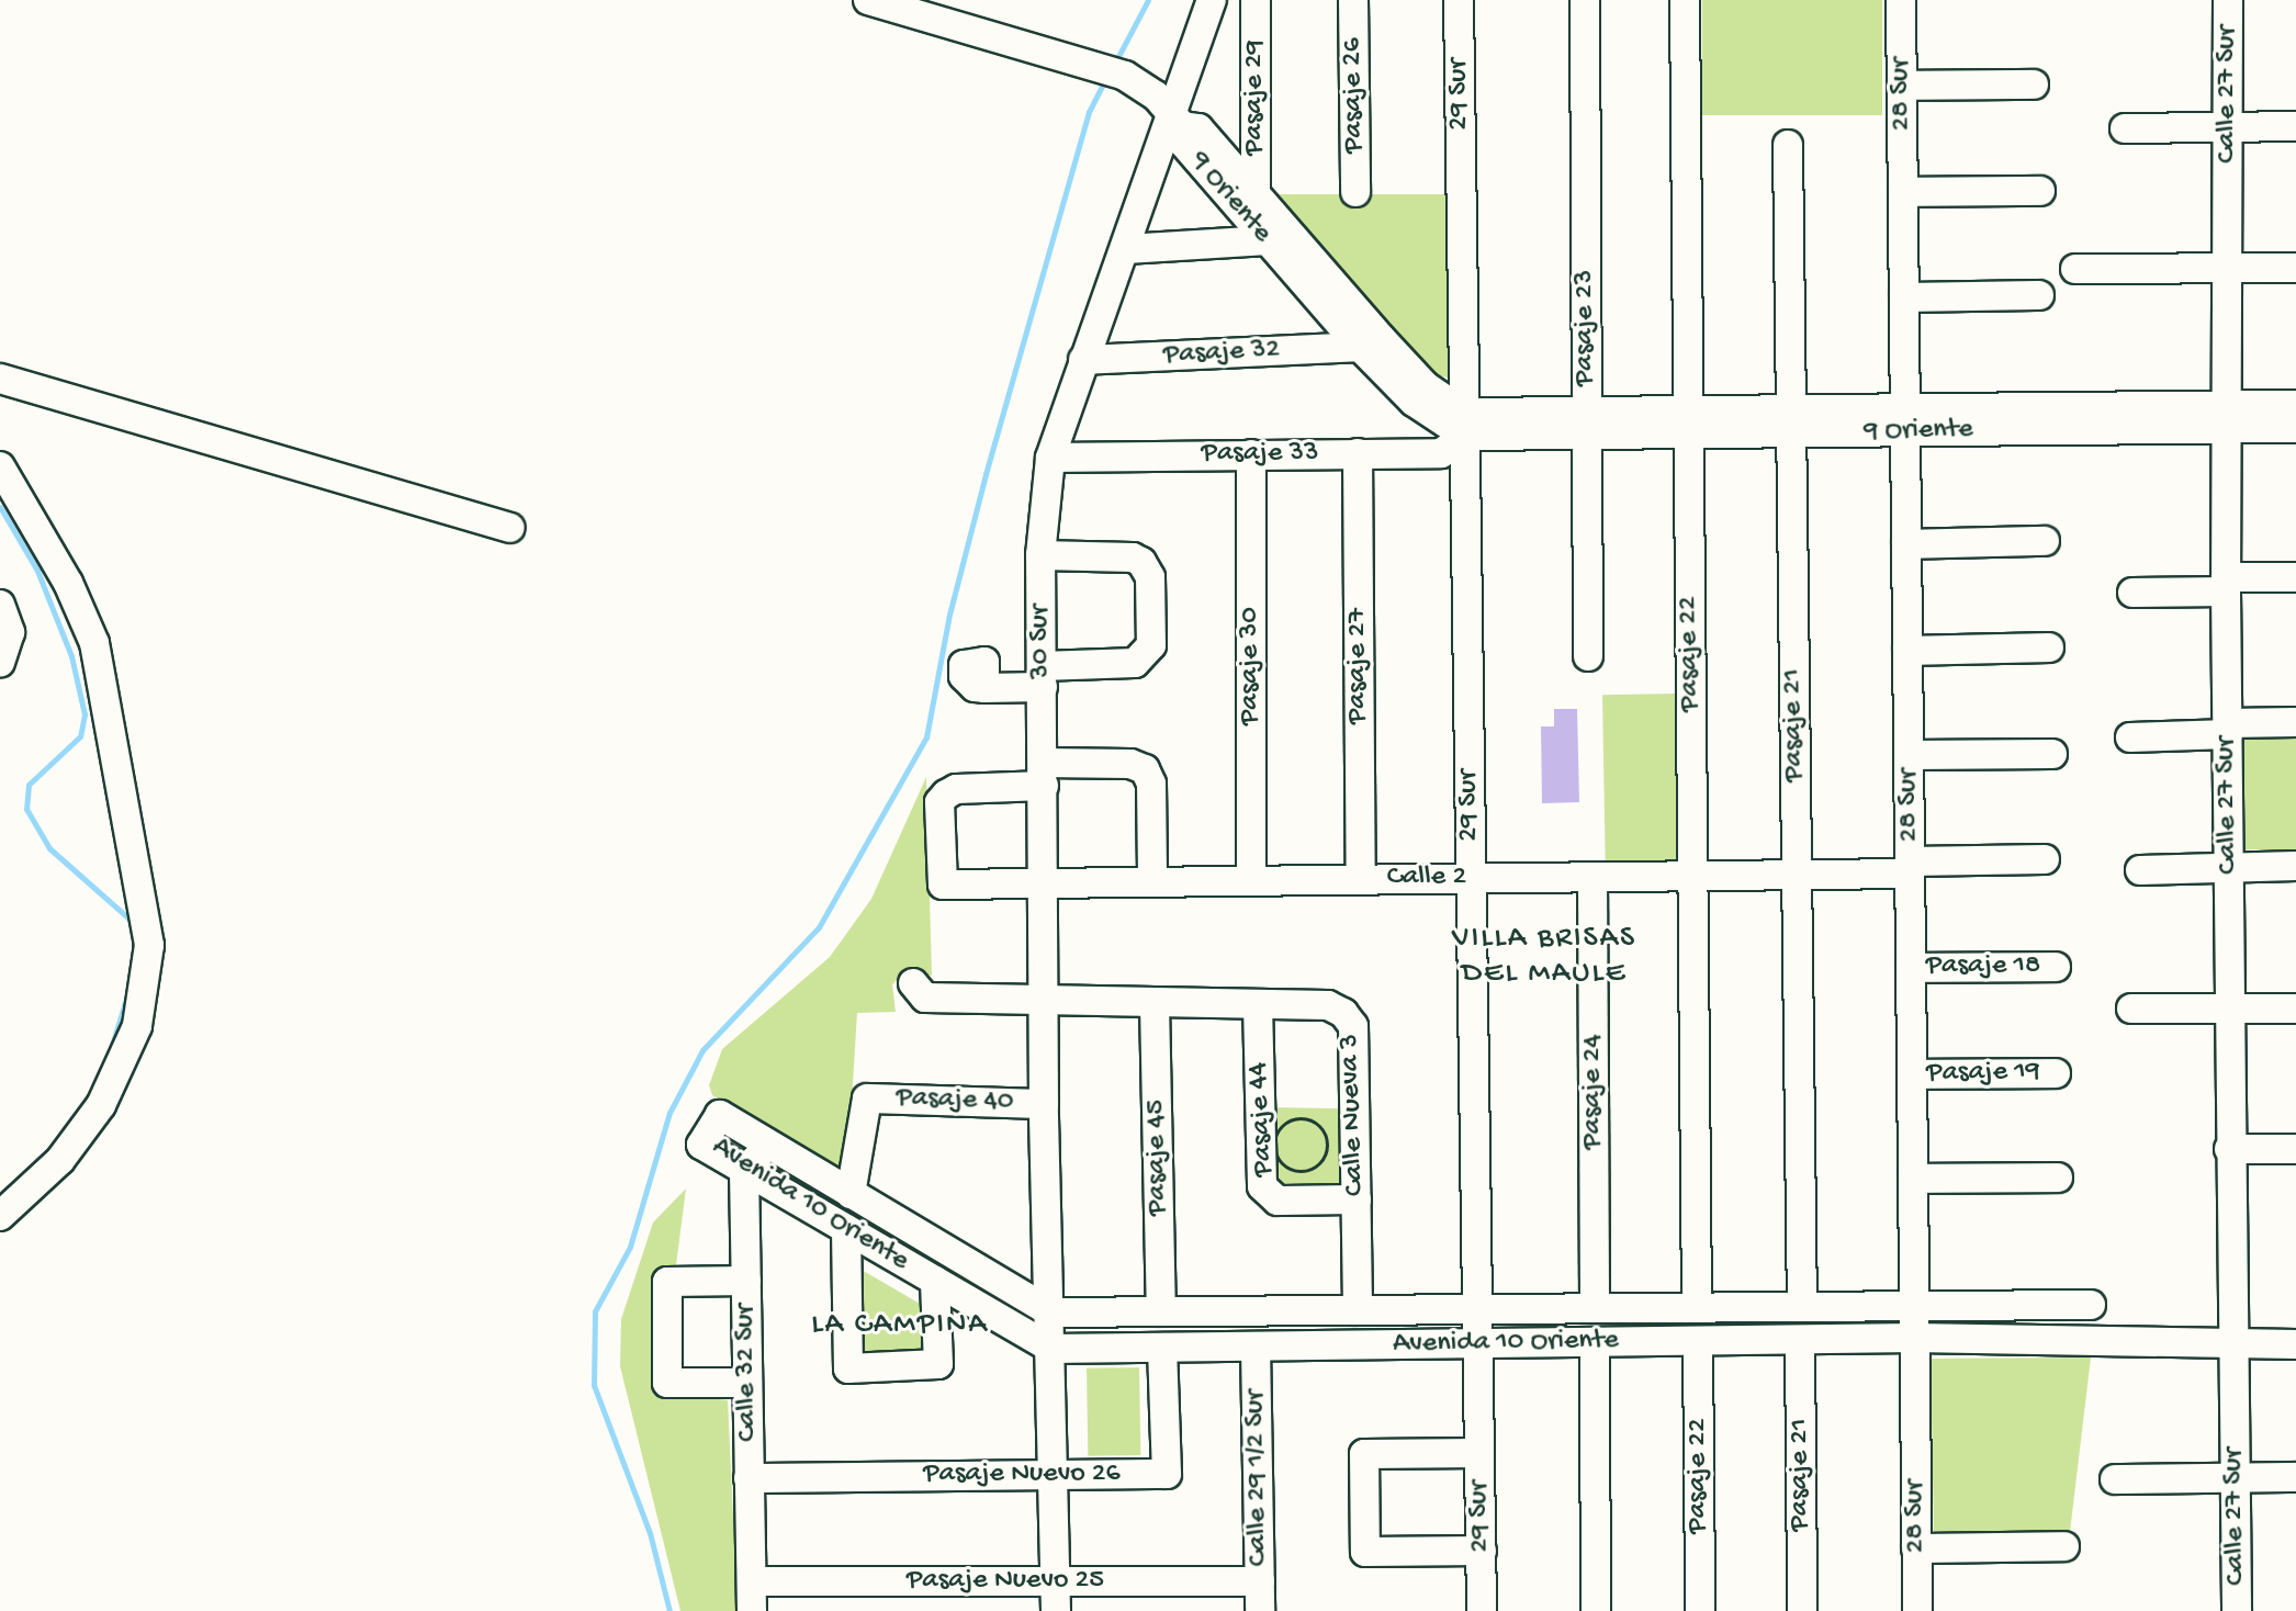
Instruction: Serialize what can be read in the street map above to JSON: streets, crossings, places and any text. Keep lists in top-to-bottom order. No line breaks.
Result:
{"streets":{"street":["29 Sur","28 Sur","Calle 27 Sur","Pasaje 26","Pasaje 29","9 Oriente","Pasaje 23","Pasaje 32","Pasaje 33","30 Sur","Pasaje 22","Pasaje 30","Pasaje 27","Pasaje 21","Calle 2","Pasaje 18","Pasaje 19","Pasaje 24","Pasaje 40","Calle Nueva 3","Pasaje 44","Pasaje 45","Avenida 10 Oriente","Calle 32 Sur","Pasaje Nuevo 26","Calle 29 1/2 Sur","Pasaje Nuevo 25"]},"crossings":[["29 Sur","9 Oriente"],["29 Sur","Pasaje 33"],["29 Sur","Calle 2"],["29 Sur","Avenida 10 Oriente"],["28 Sur","9 Oriente"],["28 Sur","Calle 2"],["28 Sur","Pasaje 18"],["28 Sur","Pasaje 19"],["28 Sur","Avenida 10 Oriente"],["Calle 27 Sur","9 Oriente"],["Calle 27 Sur","Avenida 10 Oriente"],["Pasaje 29","9 Oriente"],["9 Oriente","Pasaje 23"],["9 Oriente","Pasaje 32"],["9 Oriente","Pasaje 33"],["9 Oriente","30 Sur"],["9 Oriente","Pasaje 22"],["9 Oriente","Pasaje 21"],["Pasaje 32","30 Sur"],["Pasaje 33","30 Sur"],["Pasaje 33","Pasaje 30"],["Pasaje 33","Pasaje 27"],["30 Sur","Calle 2"],["30 Sur","Pasaje 40"],["30 Sur","Calle Nueva 3"],["30 Sur","Avenida 10 Oriente"],["30 Sur","Pasaje Nuevo 26"],["30 Sur","Pasaje Nuevo 25"],["Pasaje 22","Calle 2"],["Pasaje 22","Avenida 10 Oriente"],["Pasaje 30","Calle 2"],["Pasaje 27","Calle 2"],["Pasaje 21","Calle 2"],["Pasaje 21","Avenida 10 Oriente"],["Calle 2","Pasaje 24"],["Pasaje 24","Avenida 10 Oriente"],["Pasaje 40","Avenida 10 Oriente"],["Calle Nueva 3","Pasaje 44"],["Calle Nueva 3","Pasaje 45"],["Calle Nueva 3","Avenida 10 Oriente"],["Pasaje 45","Avenida 10 Oriente"],["Avenida 10 Oriente","Calle 32 Sur"],["Avenida 10 Oriente","Pasaje Nuevo 26"],["Avenida 10 Oriente","Calle 29 1/2 Sur"],["Calle 32 Sur","Pasaje Nuevo 26"],["Calle 32 Sur","Pasaje Nuevo 25"],["Calle 29 1/2 Sur","Pasaje Nuevo 25"]],"districts":["VILLA BRISAS DEL MAULE","LA CAMPINA"]}
